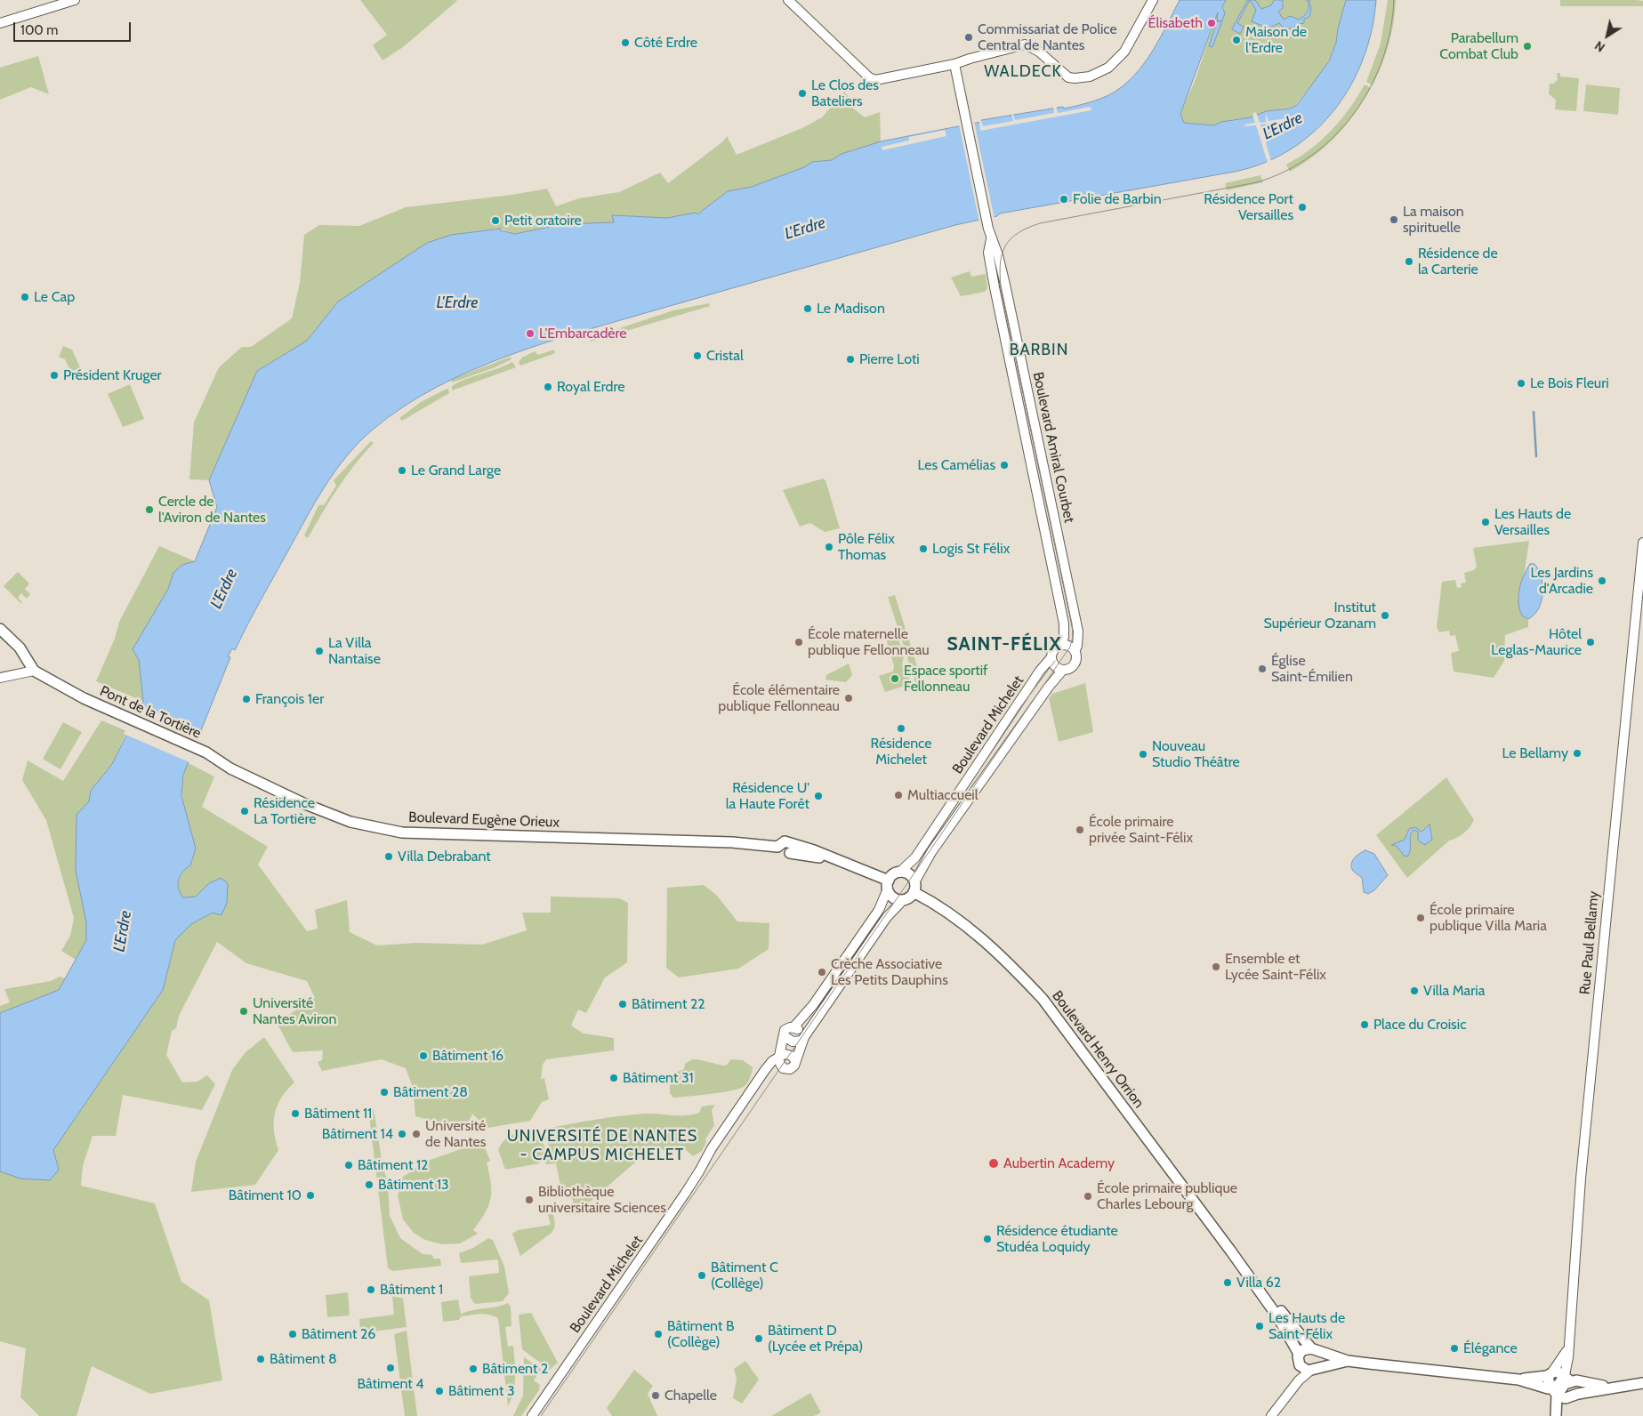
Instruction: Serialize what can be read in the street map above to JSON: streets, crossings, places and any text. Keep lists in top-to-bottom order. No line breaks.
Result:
{"streets":{"main road":["Pont de la Tortière","Boulevard Eugène Orieux","Boulevard Henry Orrion"],"street":["Boulevard Amiral Courbet","Boulevard Michelet","Rue Paul Bellamy"]},"crossings":[["Boulevard Amiral Courbet","Boulevard Michelet"],["Pont de la Tortière","Boulevard Eugène Orieux"],["Boulevard Michelet","Boulevard Eugène Orieux"],["Boulevard Michelet","Boulevard Henry Orrion"],["Boulevard Eugène Orieux","Boulevard Henry Orrion"]],"districts":["WALDECK","BARBIN","SAINT-FÉLIX","UNIVERSITÉ DE NANTES - CAMPUS MICHELET"],"water":["L'Erdre"],"places":["Élisabeth","Commissariat de Police Central de Nantes","Maison de l'Erdre","Côté Erdre","Parabellum Combat Club","Le Clos des Bateliers","Folie de Barbin","Résidence Port Versailles","La maison spirituelle","Petit oratoire","Résidence de la Carterie","Le Cap","Le Madison","L'Embarcadère","Cristal","Pierre Loti","Président Kruger","Le Bois Fleuri","Royal Erdre","Les Camélias","Le Grand Large","Cercle de l'Aviron de Nantes","Les Hauts de Versailles","Pôle Félix Thomas","Logis St Félix","Les Jardins d'Arcadie","Institut Supérieur Ozanam","École maternelle publique Fellonneau","Hôtel Leglas-Maurice","La Villa Nantaise","Église Saint-Émilien","Espace sportif Fellonneau","École élémentaire publique Fellonneau","François 1er","Résidence Michelet","Le Bellamy","Nouveau Studio Théâtre","Multiaccueil","Résidence U' la Haute Forêt","Résidence La Tortière","École primaire privée Saint-Félix","Villa Debrabant","École primaire publique Villa Maria","Ensemble et Lycée Saint-Félix","Crèche Associative Les Petits Dauphins","Villa Maria","Bâtiment 22","Université Nantes Aviron","Place du Croisic","Bâtiment 16","Bâtiment 31","Bâtiment 28","Bâtiment 11","Bâtiment 14","Université de Nantes","Aubertin Academy","Bâtiment 12","Bâtiment 13","Bâtiment 10","École primaire publique Charles Lebourg","Bibliothèque universitaire Sciences","Résidence étudiante Studéa Loquidy","Bâtiment C (Collège)","Villa 62","Bâtiment 1","Les Hauts de Saint-Félix","Bâtiment 26","Bâtiment B (Collège)","Bâtiment D (Lycée et Prépa)","Élégance","Bâtiment 8","Bâtiment 4","Bâtiment 2","Bâtiment 3","Chapelle"],"scale_bar":"100 m","north":"bottom left"}
